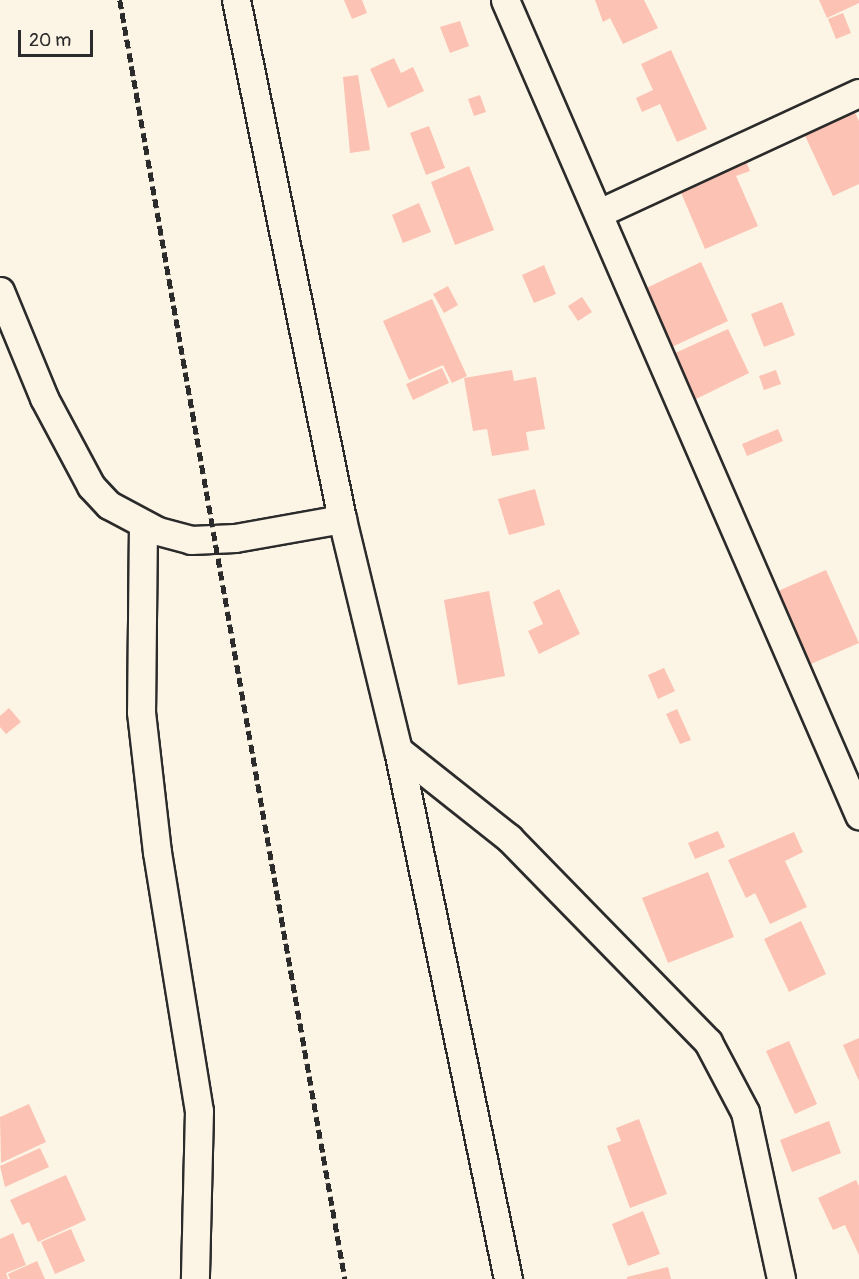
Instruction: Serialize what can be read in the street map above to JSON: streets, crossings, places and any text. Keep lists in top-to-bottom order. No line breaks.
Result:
{"scale_bar":"20 m"}
